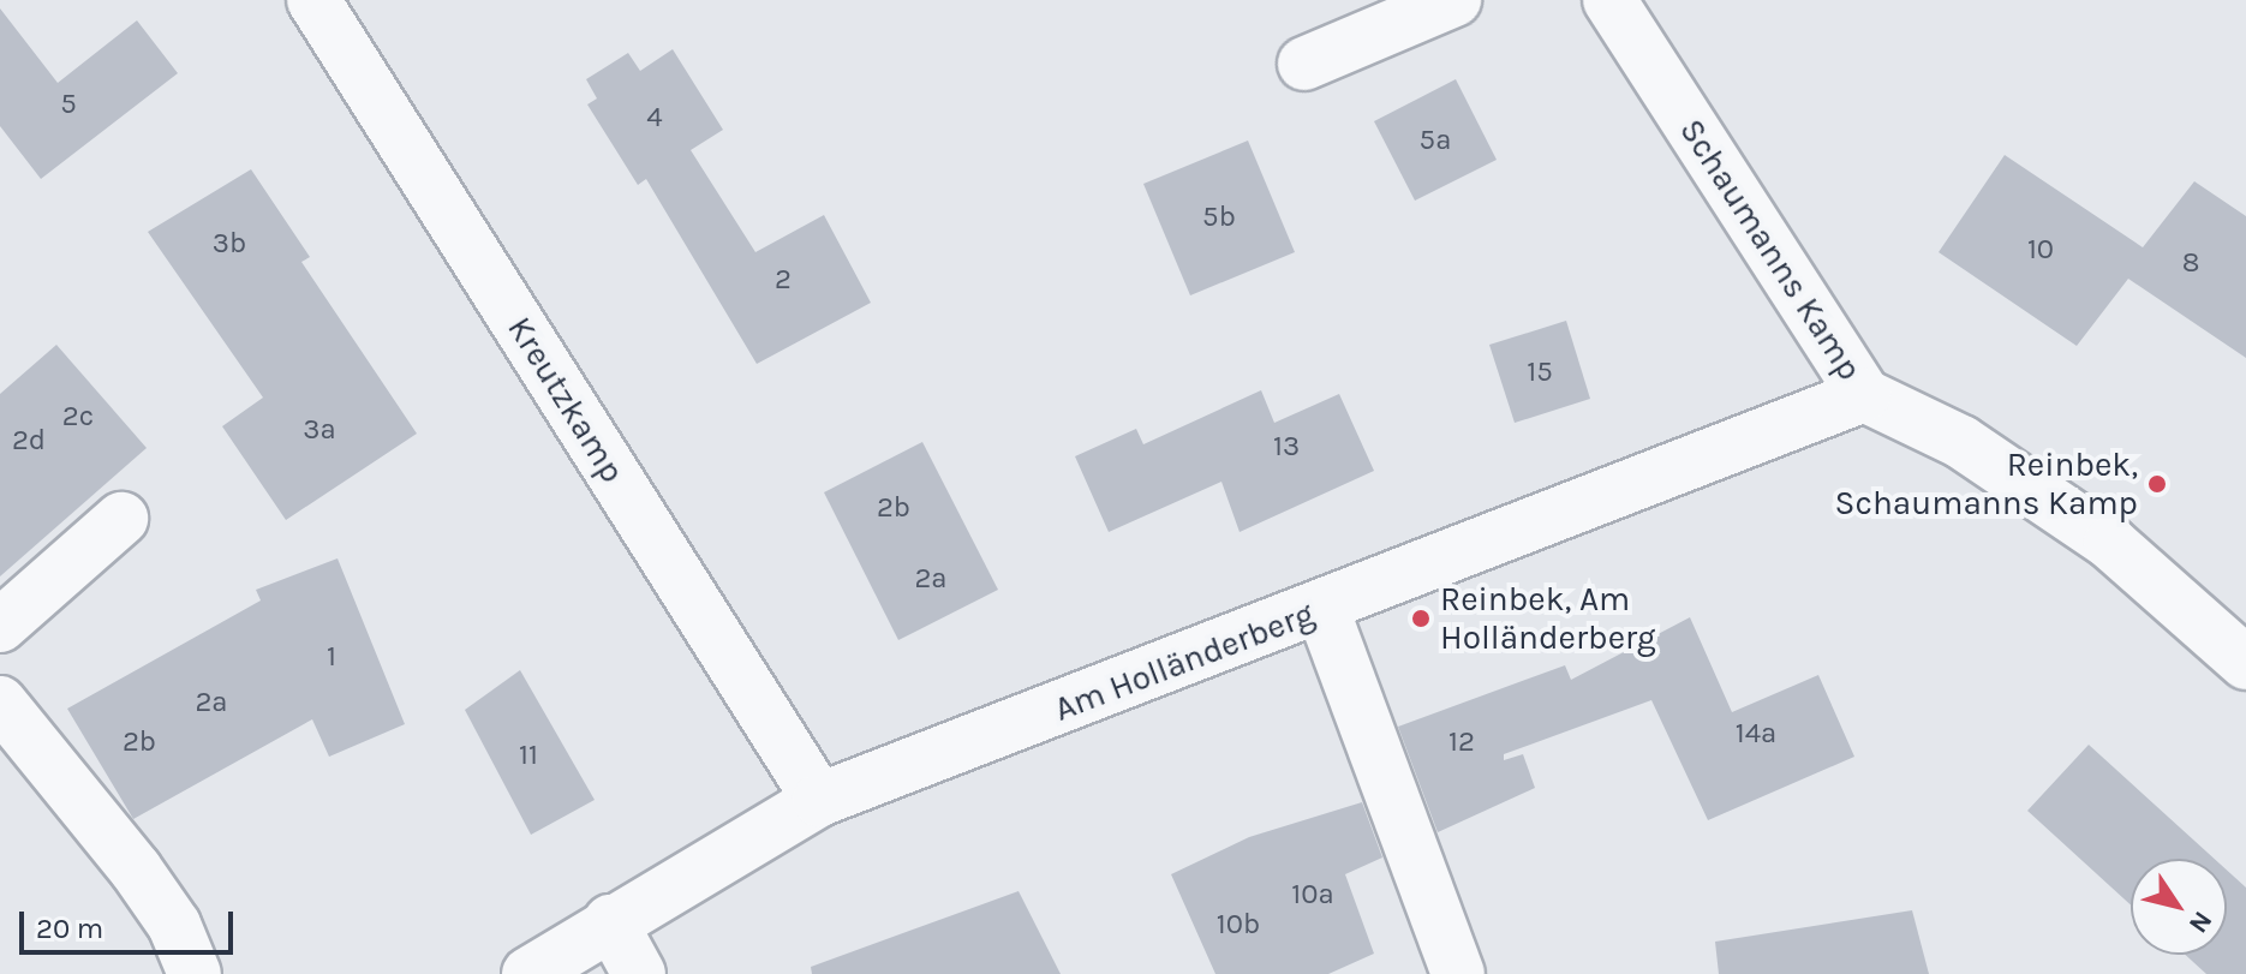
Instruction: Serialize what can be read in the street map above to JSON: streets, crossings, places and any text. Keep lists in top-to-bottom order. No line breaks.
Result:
{"streets":{"street":["Schaumanns Kamp","Kreutzkamp","Am Holländerberg"]},"crossings":[["Schaumanns Kamp","Am Holländerberg"],["Kreutzkamp","Am Holländerberg"]],"places":["Reinbek, Schaumanns Kamp","Reinbek, Am Holländerberg"],"house_numbers":["5","4","5a","5b","3b","10","8","2","15","2c","3a","2d","13","2b","2a","1","2a","14a","2b","12","11","10a","10b"],"scale_bar":"20 m","north":"bottom right"}
